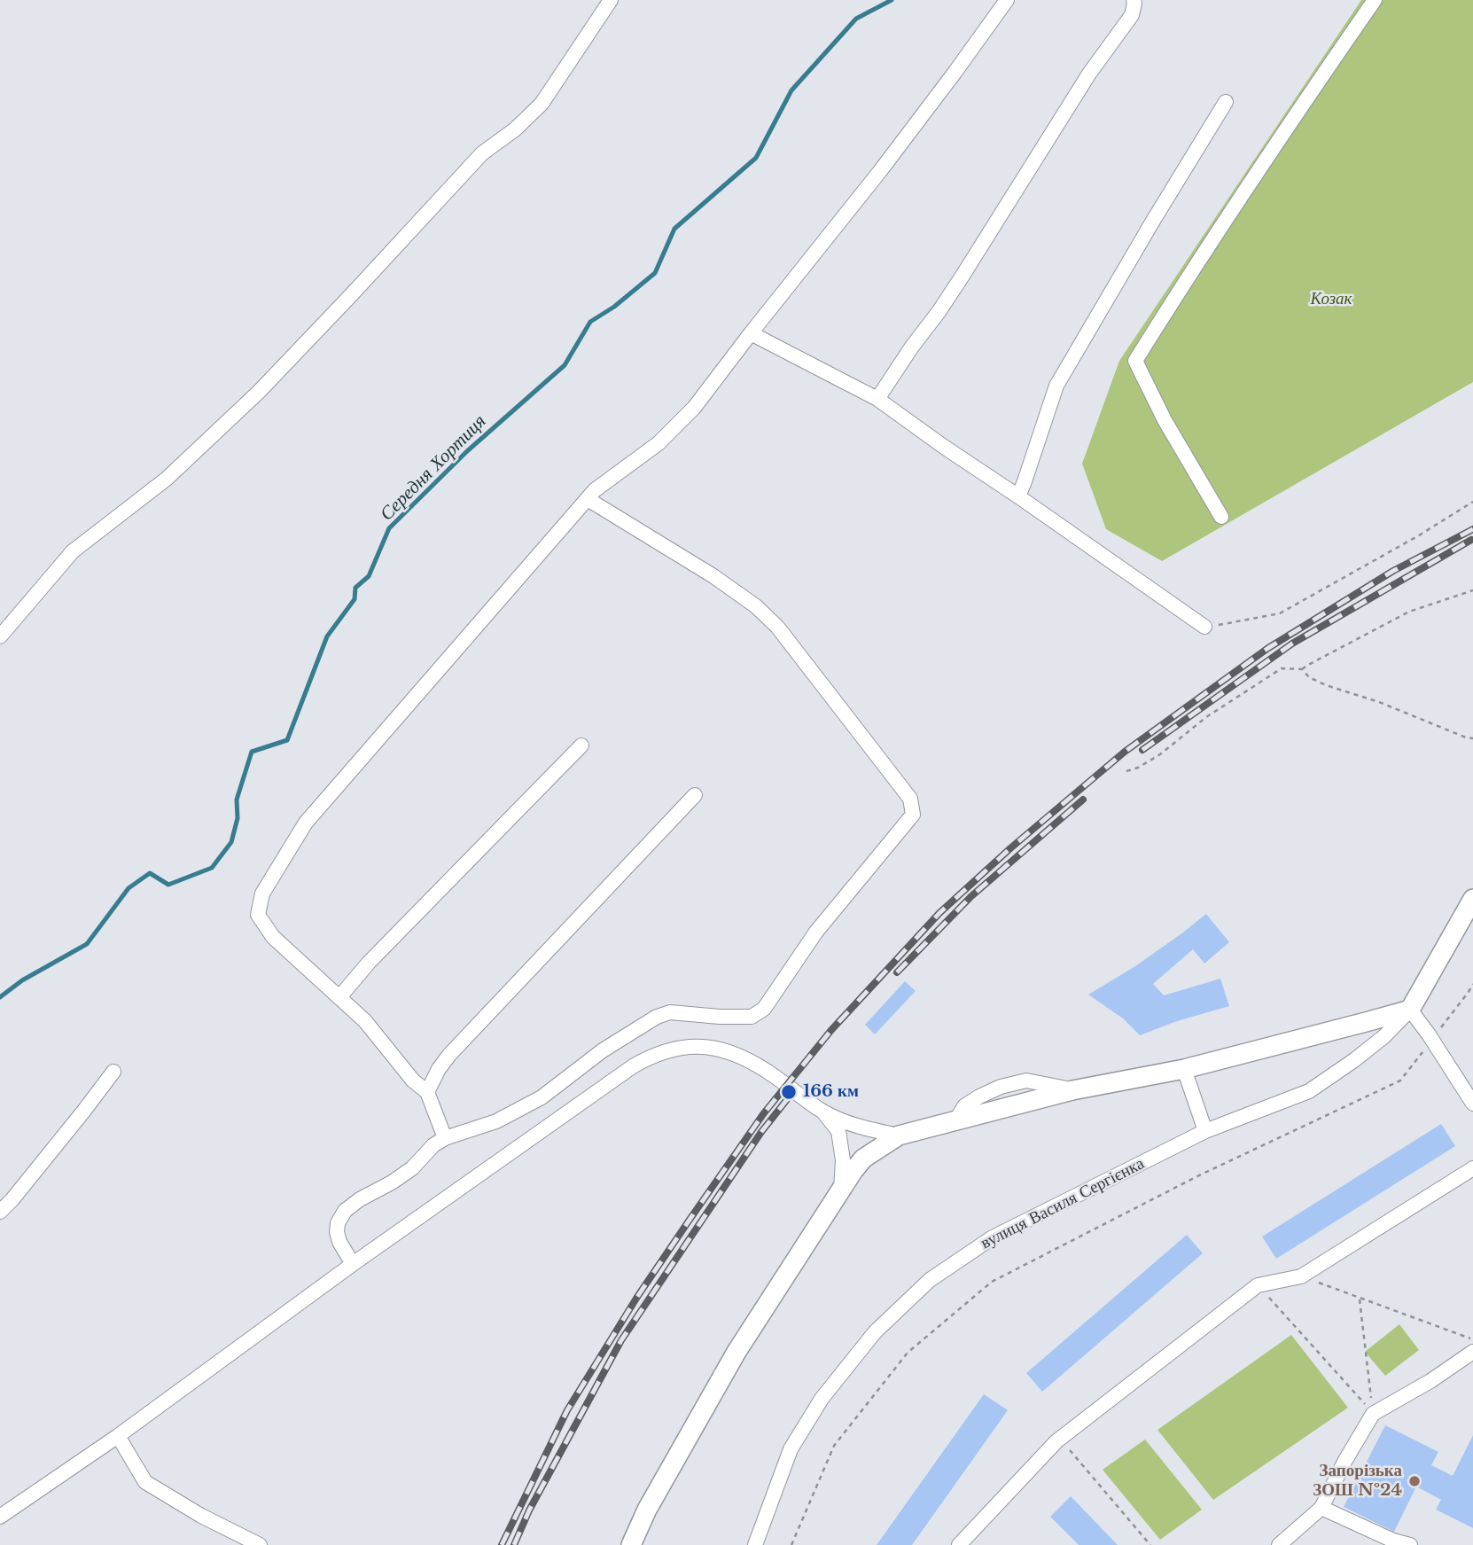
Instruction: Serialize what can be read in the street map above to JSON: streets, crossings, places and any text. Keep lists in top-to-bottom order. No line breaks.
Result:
{"streets":{"main road":["вулиця Василя Сергієнка"]},"water":["Середня Хортиця"],"parks":["Козак"],"places":["166 км","Запорізька ЗОШ №24"]}
